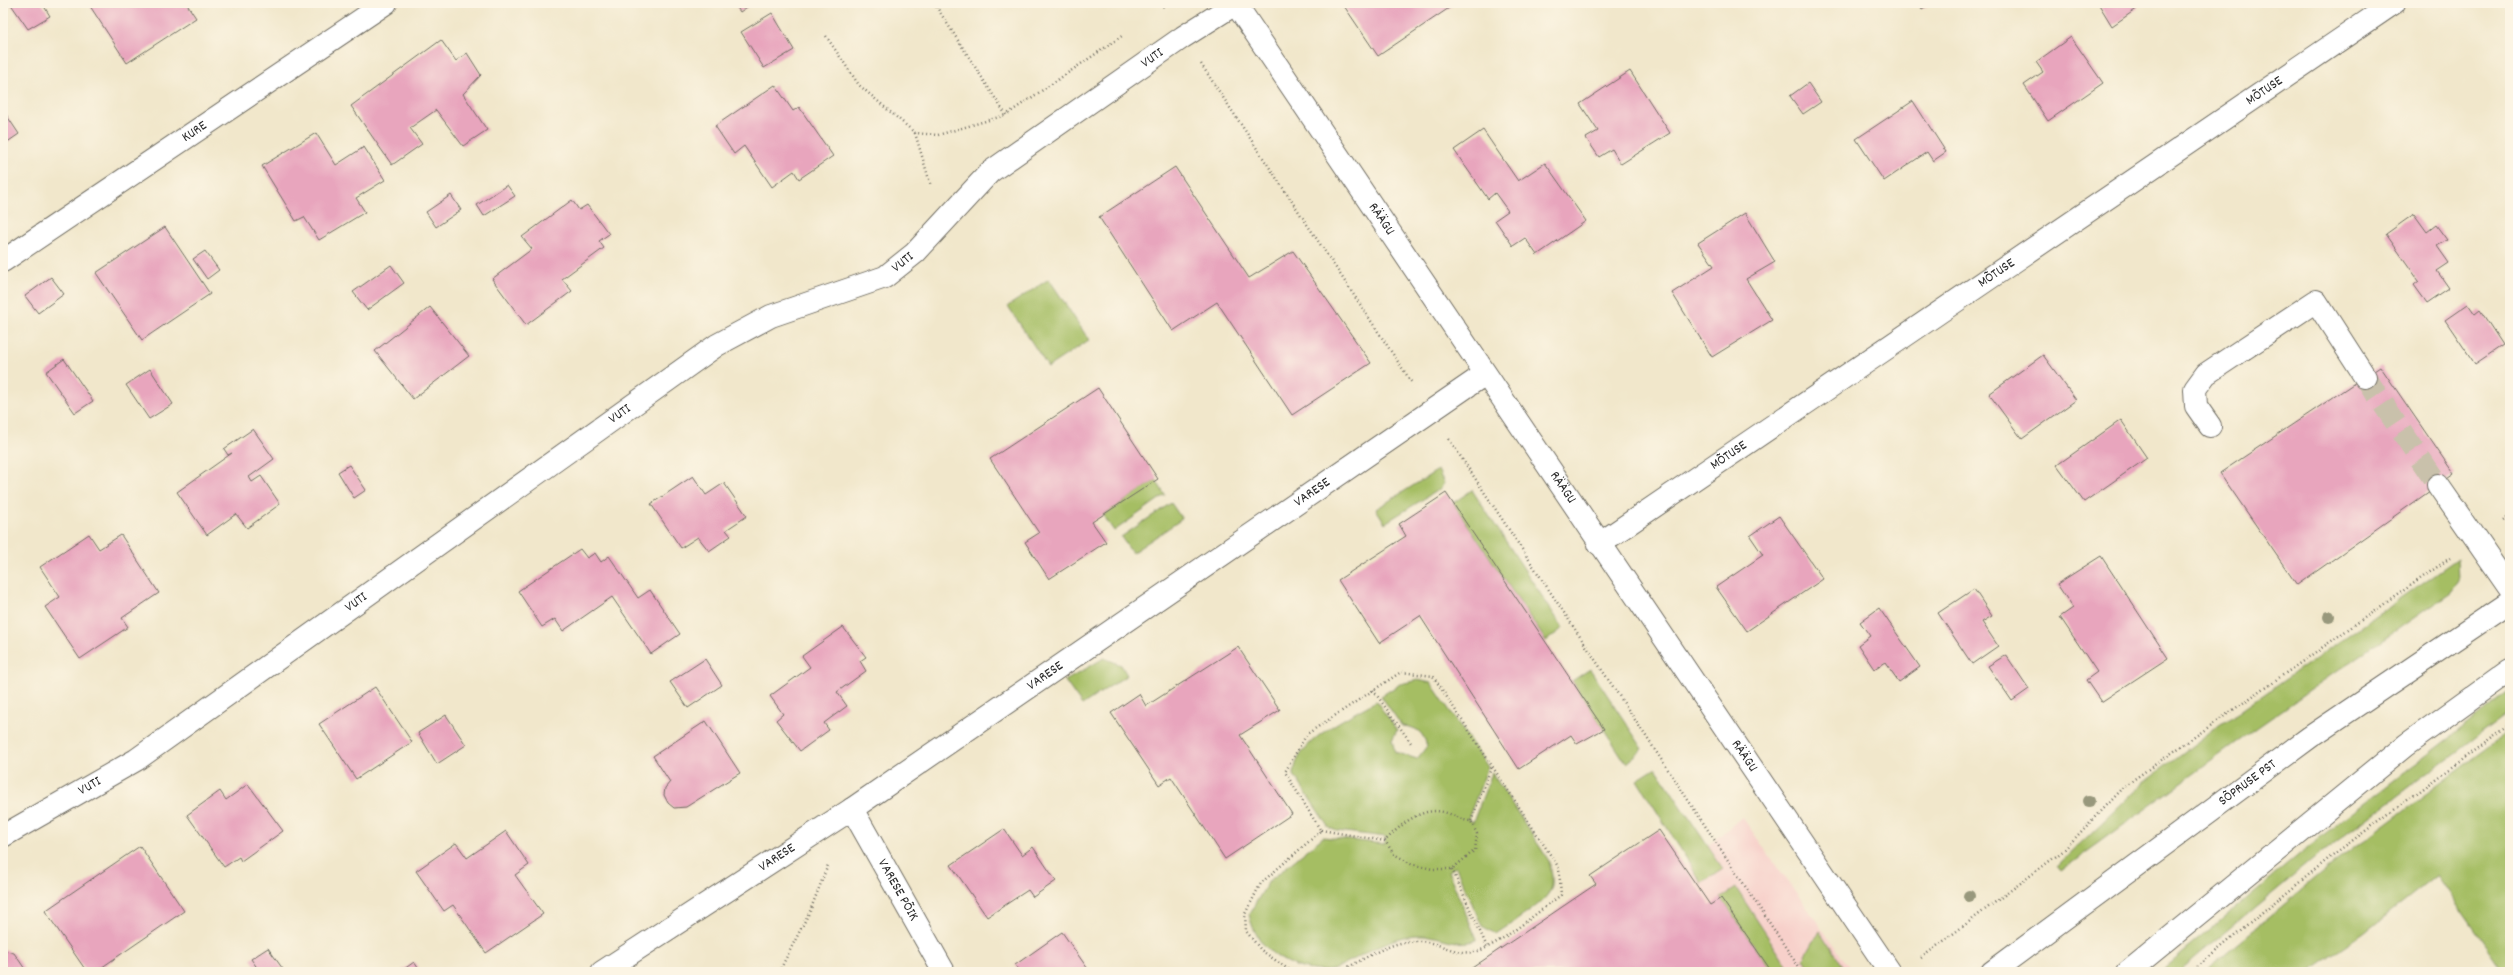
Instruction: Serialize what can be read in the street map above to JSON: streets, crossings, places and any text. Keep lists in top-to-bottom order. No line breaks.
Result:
{"streets":{"street":["VUTI","MÕTUSE","KURE","RÄÄGU","VARESE","SÕPRUSE PST","VARESE PÕIK"]},"crossings":[["VUTI","RÄÄGU"],["MÕTUSE","RÄÄGU"],["RÄÄGU","VARESE"],["VARESE","VARESE PÕIK"]]}
